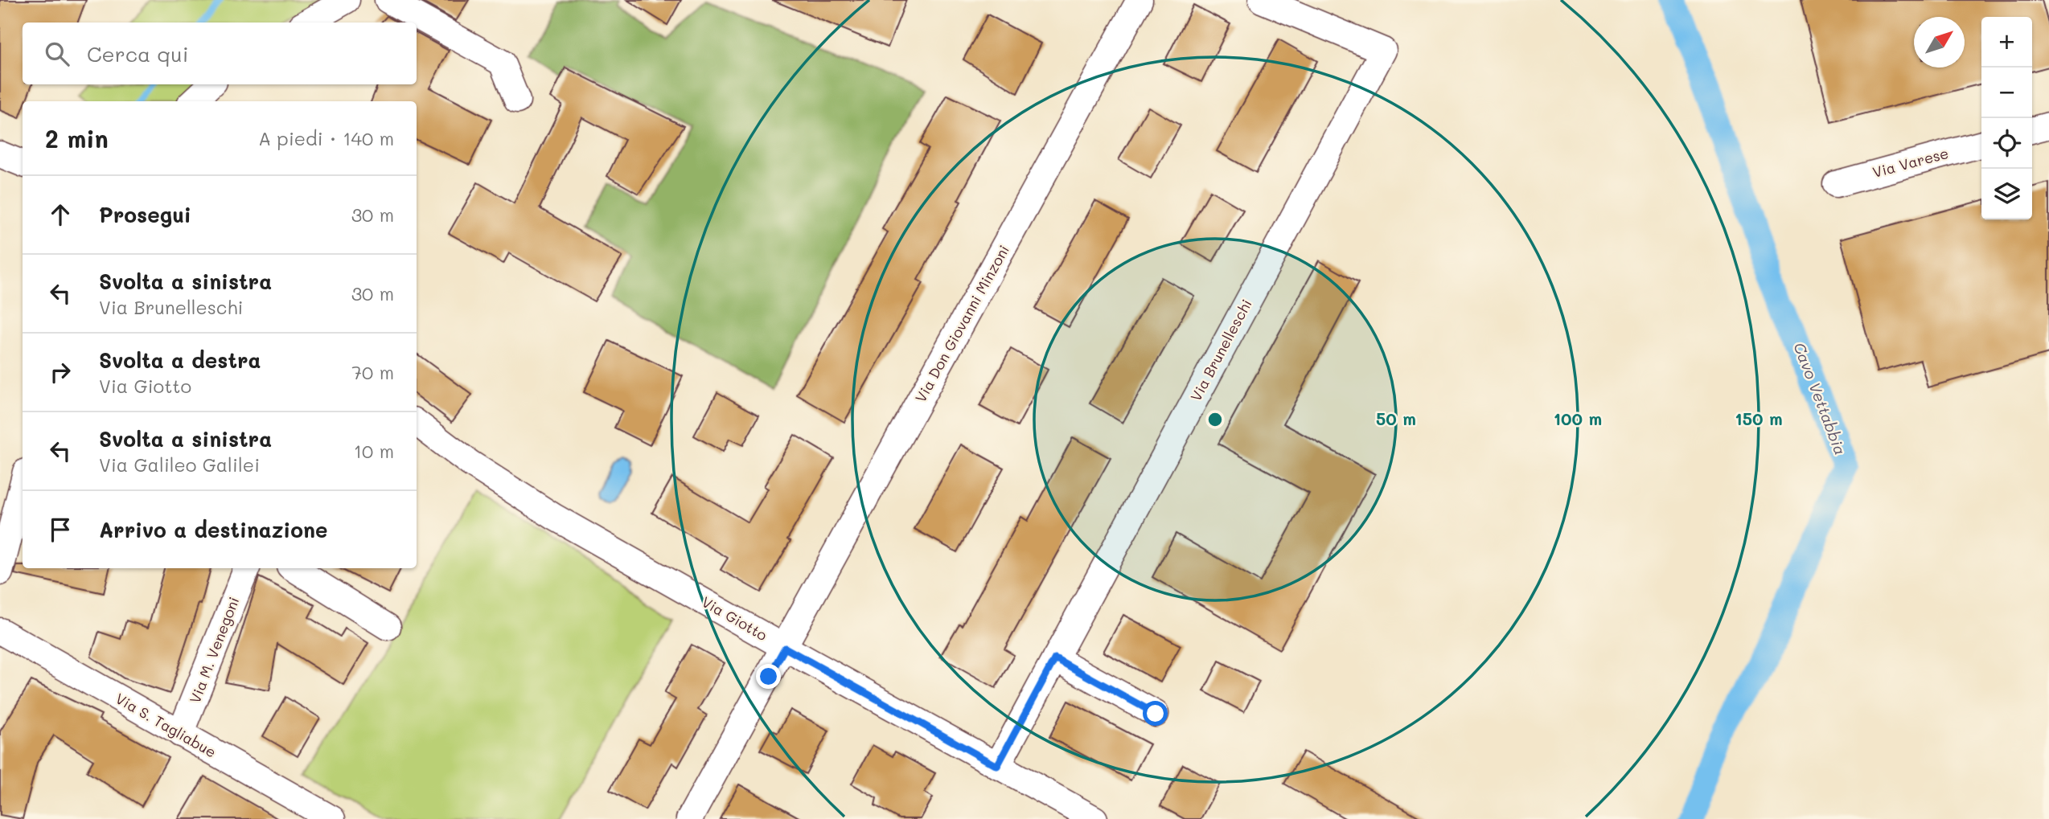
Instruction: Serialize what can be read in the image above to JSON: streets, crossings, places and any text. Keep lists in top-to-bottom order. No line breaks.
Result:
{"streets":{"street":["Via Varese","Via Don Giovanni Minzoni","Via Brunelleschi","Via Giotto","Via M. Venegoni","Via S. Tagliabue"]},"crossings":[["Via Don Giovanni Minzoni","Via Giotto"],["Via Brunelleschi","Via Giotto"],["Via M. Venegoni","Via S. Tagliabue"]],"water":["Cavo Vettabbia"],"north":"top right","page":{"map_buttons":["+","−"],"search":"Cerca qui","heading":["2 min","A piedi · 140 m"],"list":[["Prosegui","30 m"],["Svolta a sinistra","Via Brunelleschi","30 m"],["Svolta a destra","Via Giotto","70 m"],["Svolta a sinistra","Via Galileo Galilei","10 m"],"Arrivo a destinazione"]},"rings":["50 m","100 m","150 m"]}
